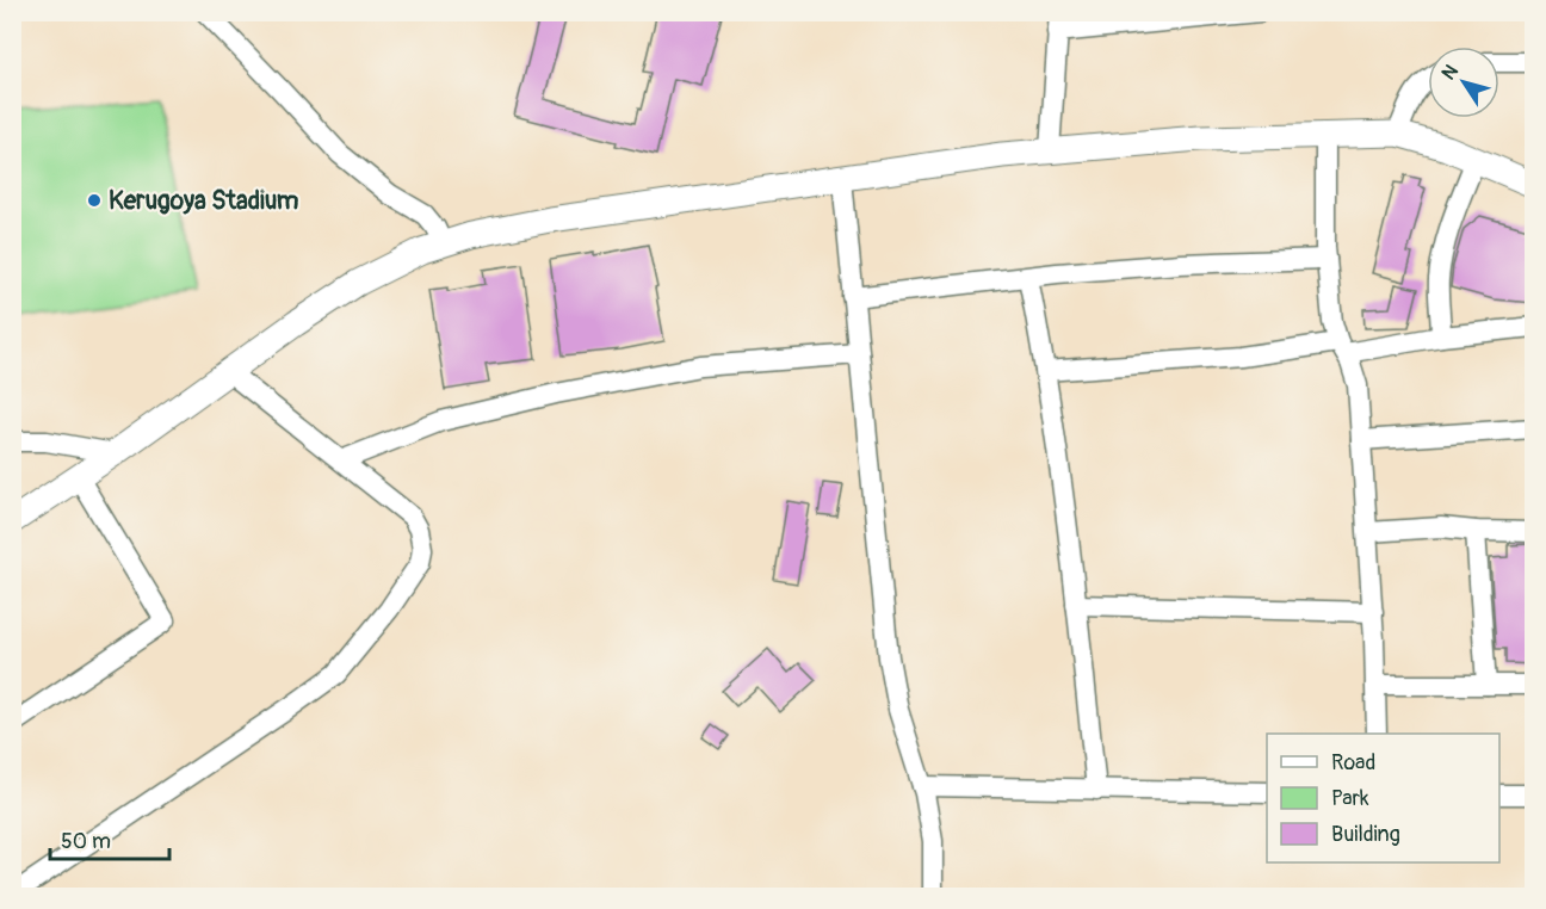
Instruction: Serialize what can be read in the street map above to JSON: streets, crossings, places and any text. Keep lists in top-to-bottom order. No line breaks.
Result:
{"places":["Kerugoya Stadium"],"legend":["Road","Park","Building"],"scale_bar":"50 m","north":"top left"}
